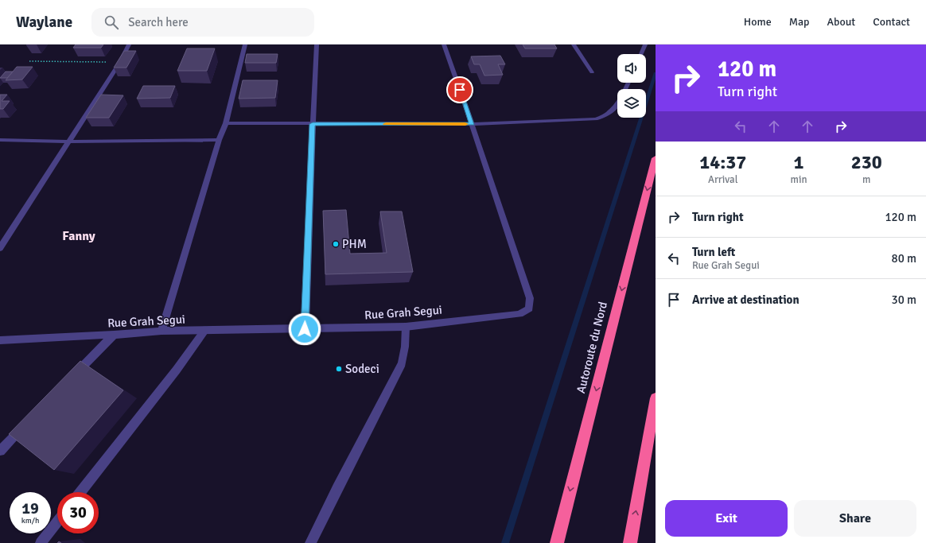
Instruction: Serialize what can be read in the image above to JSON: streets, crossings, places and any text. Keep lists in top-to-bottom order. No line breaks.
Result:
{"streets":{"highway":["Autoroute du Nord"],"street":["Rue Grah Segui"]},"districts":["Fanny"],"places":["PHM","Sodeci"],"page":{"header":"Waylane","search":"Search here","nav":["Home","Map","About","Contact"],"turn":["120 m","Turn right"],"eta":["14:37","Arrival","1","min","230","m"],"list":[{"name":"Turn right","value":"120 m"},{"name":"Turn left","note":"Rue Grah Segui","value":"80 m"},{"name":"Arrive at destination","value":"30 m"}],"speed":"19 km/h","limit":"30","buttons":["Exit","Share"]}}
